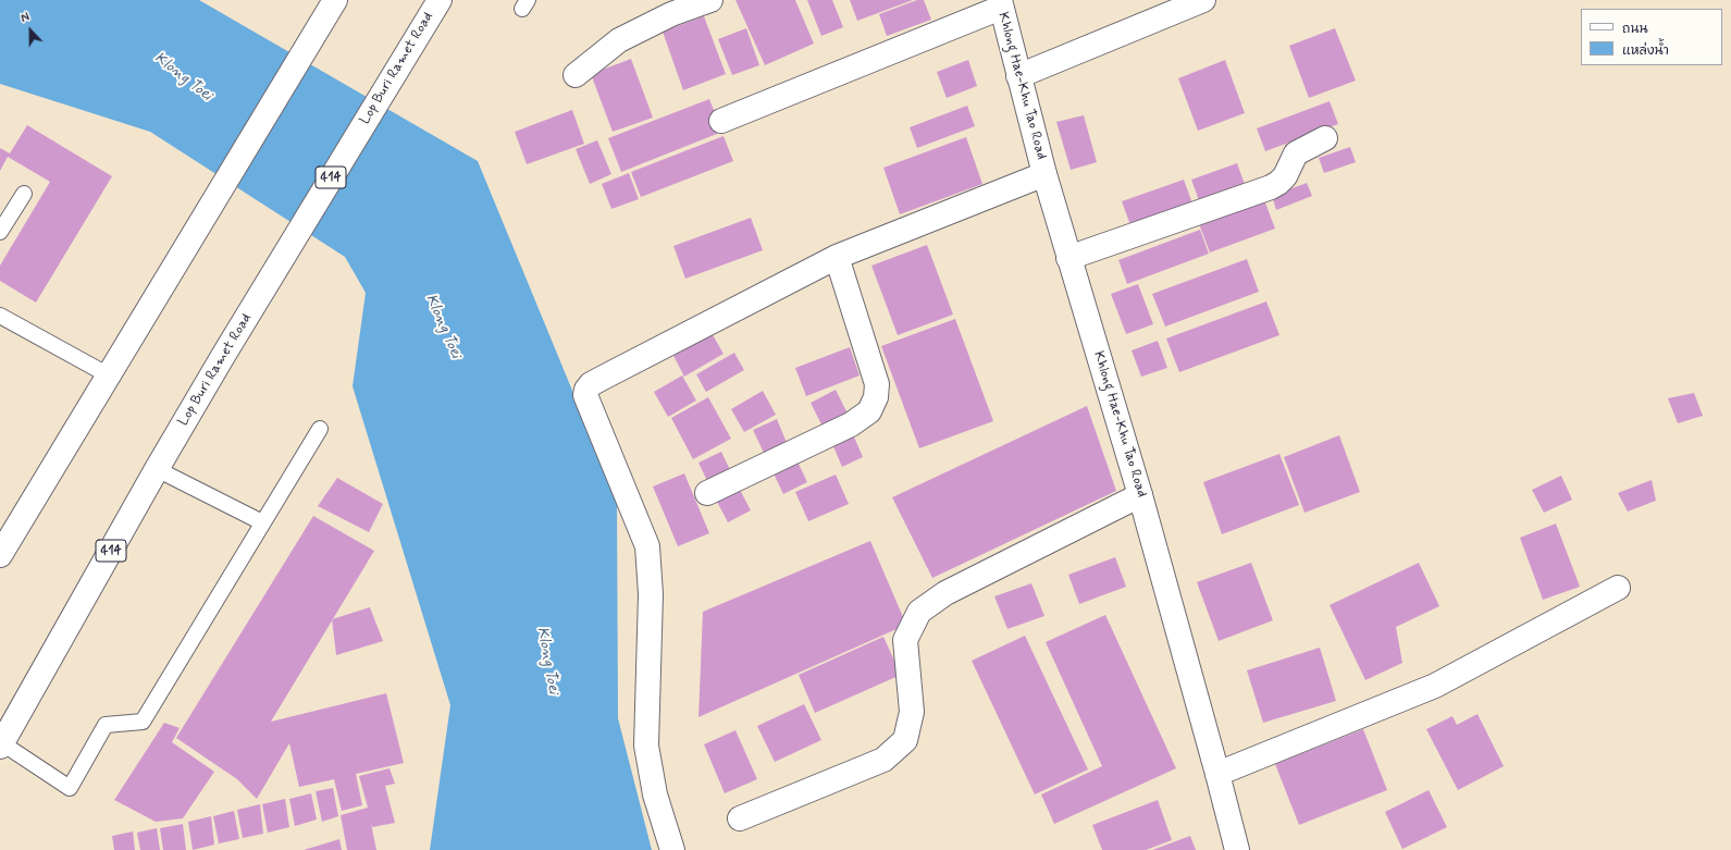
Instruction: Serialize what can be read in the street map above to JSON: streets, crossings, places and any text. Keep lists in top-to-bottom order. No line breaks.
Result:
{"streets":{"street":["Lop Buri Ramet Road","Khlong Hae-Khu Tao Road","414"]},"water":["Klong Toei"],"legend":["ถนน","แหล่งน้ำ"],"north":"top"}
